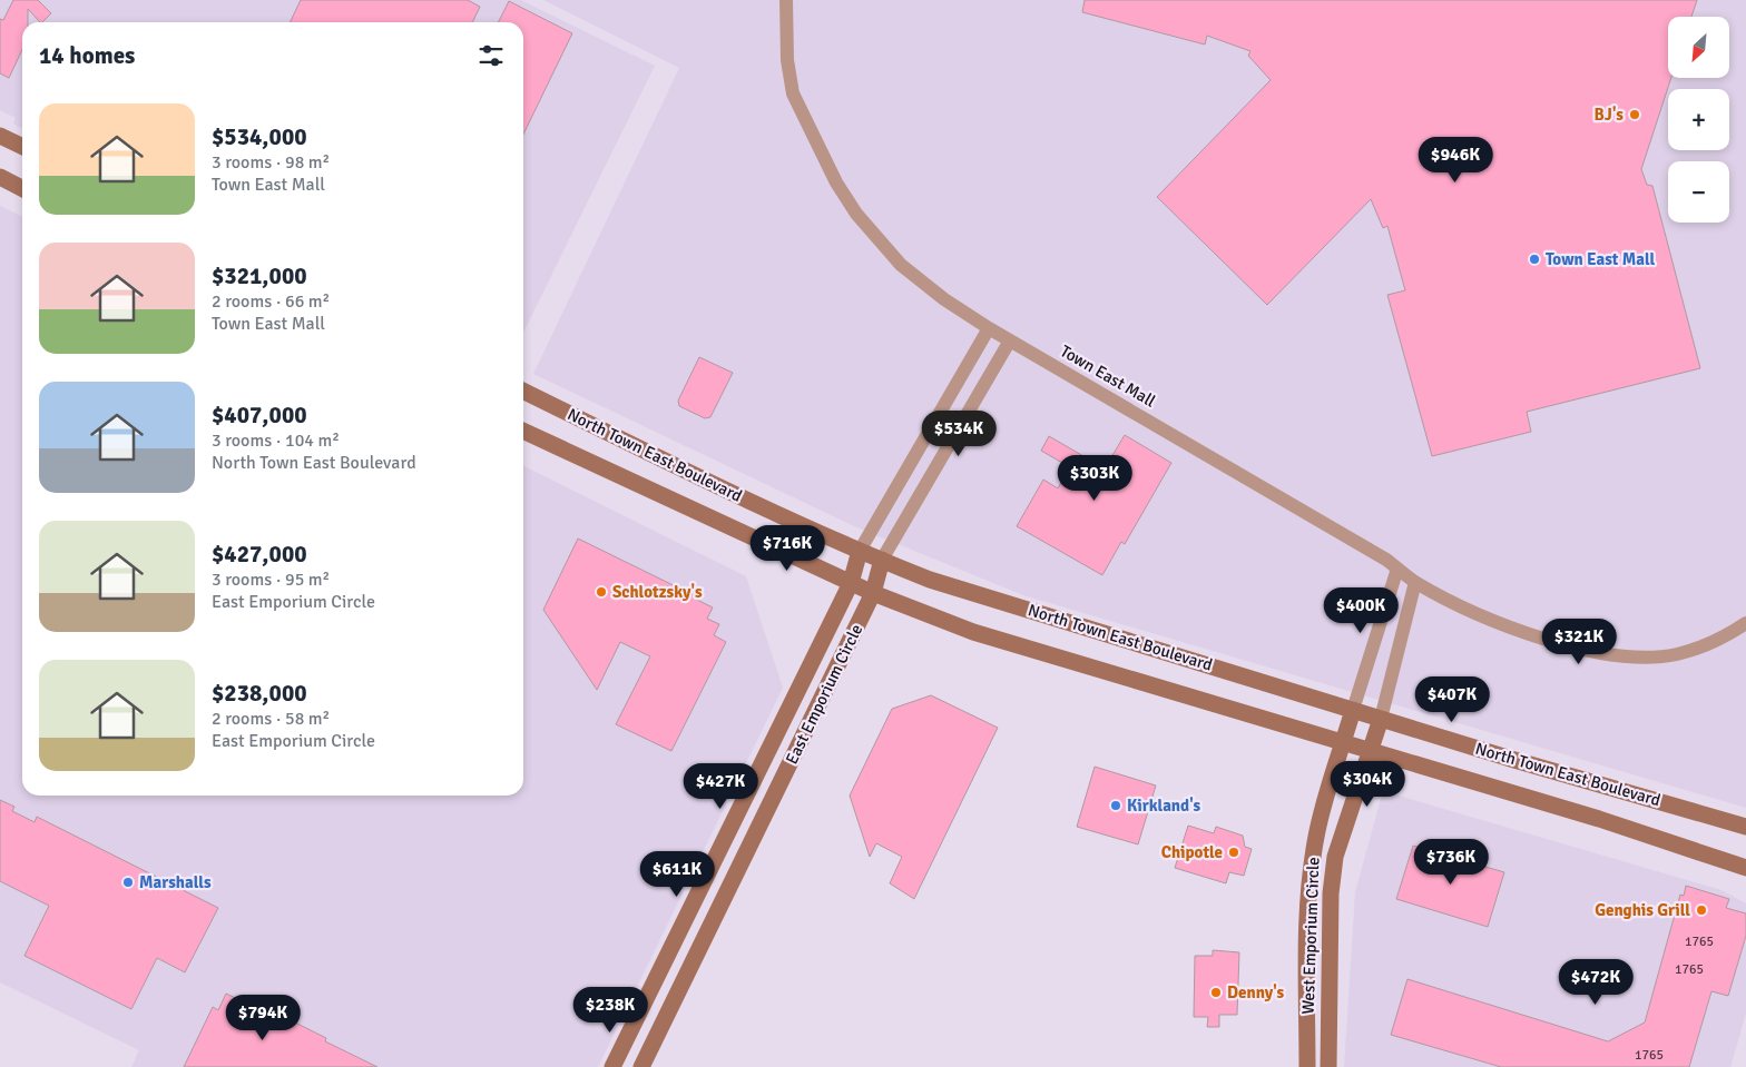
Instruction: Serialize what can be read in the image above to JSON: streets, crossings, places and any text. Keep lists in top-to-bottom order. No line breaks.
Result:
{"streets":{"main road":["North Town East Boulevard","East Emporium Circle","West Emporium Circle"],"street":["Town East Mall"]},"crossings":[["North Town East Boulevard","East Emporium Circle"],["North Town East Boulevard","West Emporium Circle"]],"places":["BJ's","Town East Mall","Schlotzsky's","Kirkland's","Chipotle","Marshalls","Genghis Grill","Denny's"],"house_numbers":["1765","1765","1765"],"north":"bottom left","page":{"map_buttons":["+","−"],"heading":"14 homes","list":[{"name":"$534,000","note":"3 rooms · 98 m² · Town East Mall"},{"name":"$321,000","note":"2 rooms · 66 m² · Town East Mall"},{"name":"$407,000","note":"3 rooms · 104 m² · North Town East Boulevard"},{"name":"$427,000","note":"3 rooms · 95 m² · East Emporium Circle"},{"name":"$238,000","note":"2 rooms · 58 m² · East Emporium Circle"}],"price":["$946K","$534K","$303K","$716K","$400K","$321K","$407K","$304K","$427K","$736K","$611K","$472K","$238K","$794K"]}}
